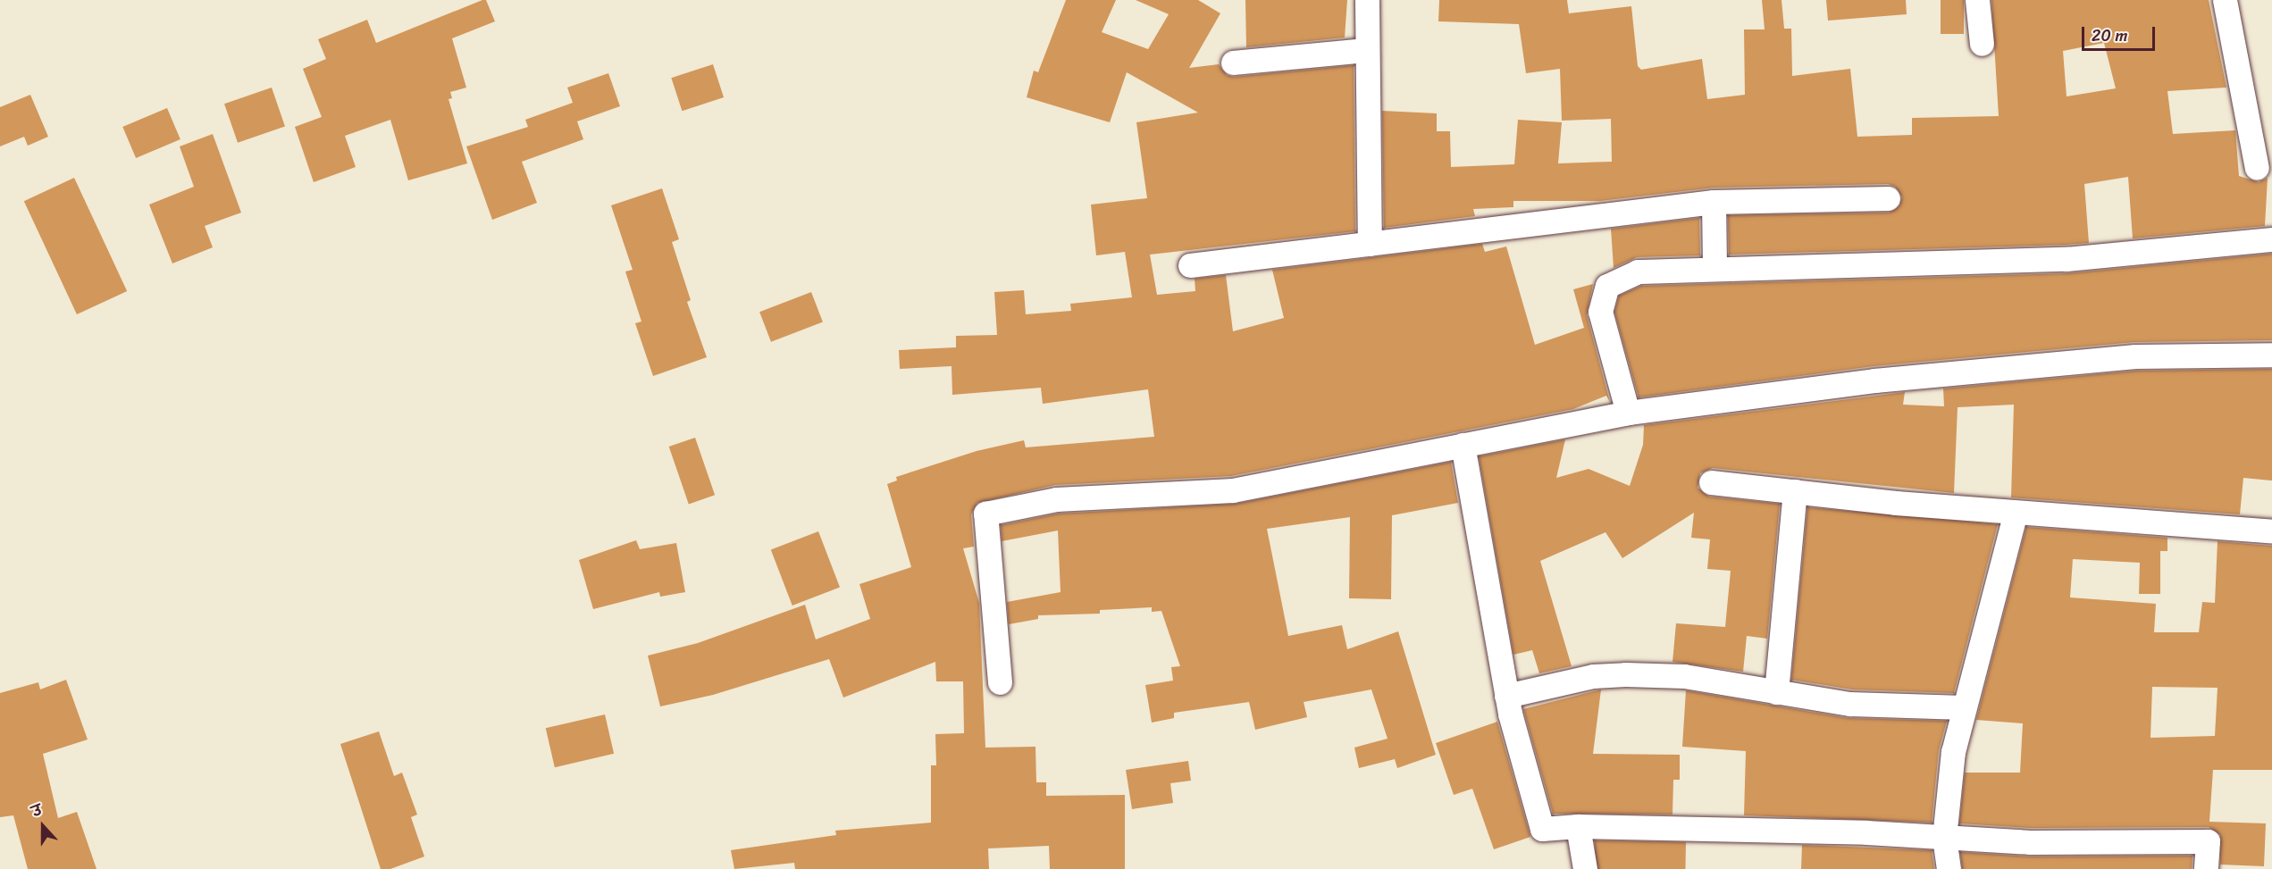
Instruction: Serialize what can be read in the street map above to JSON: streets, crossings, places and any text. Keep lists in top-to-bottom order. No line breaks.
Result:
{"scale_bar":"20 m","north":"top"}
